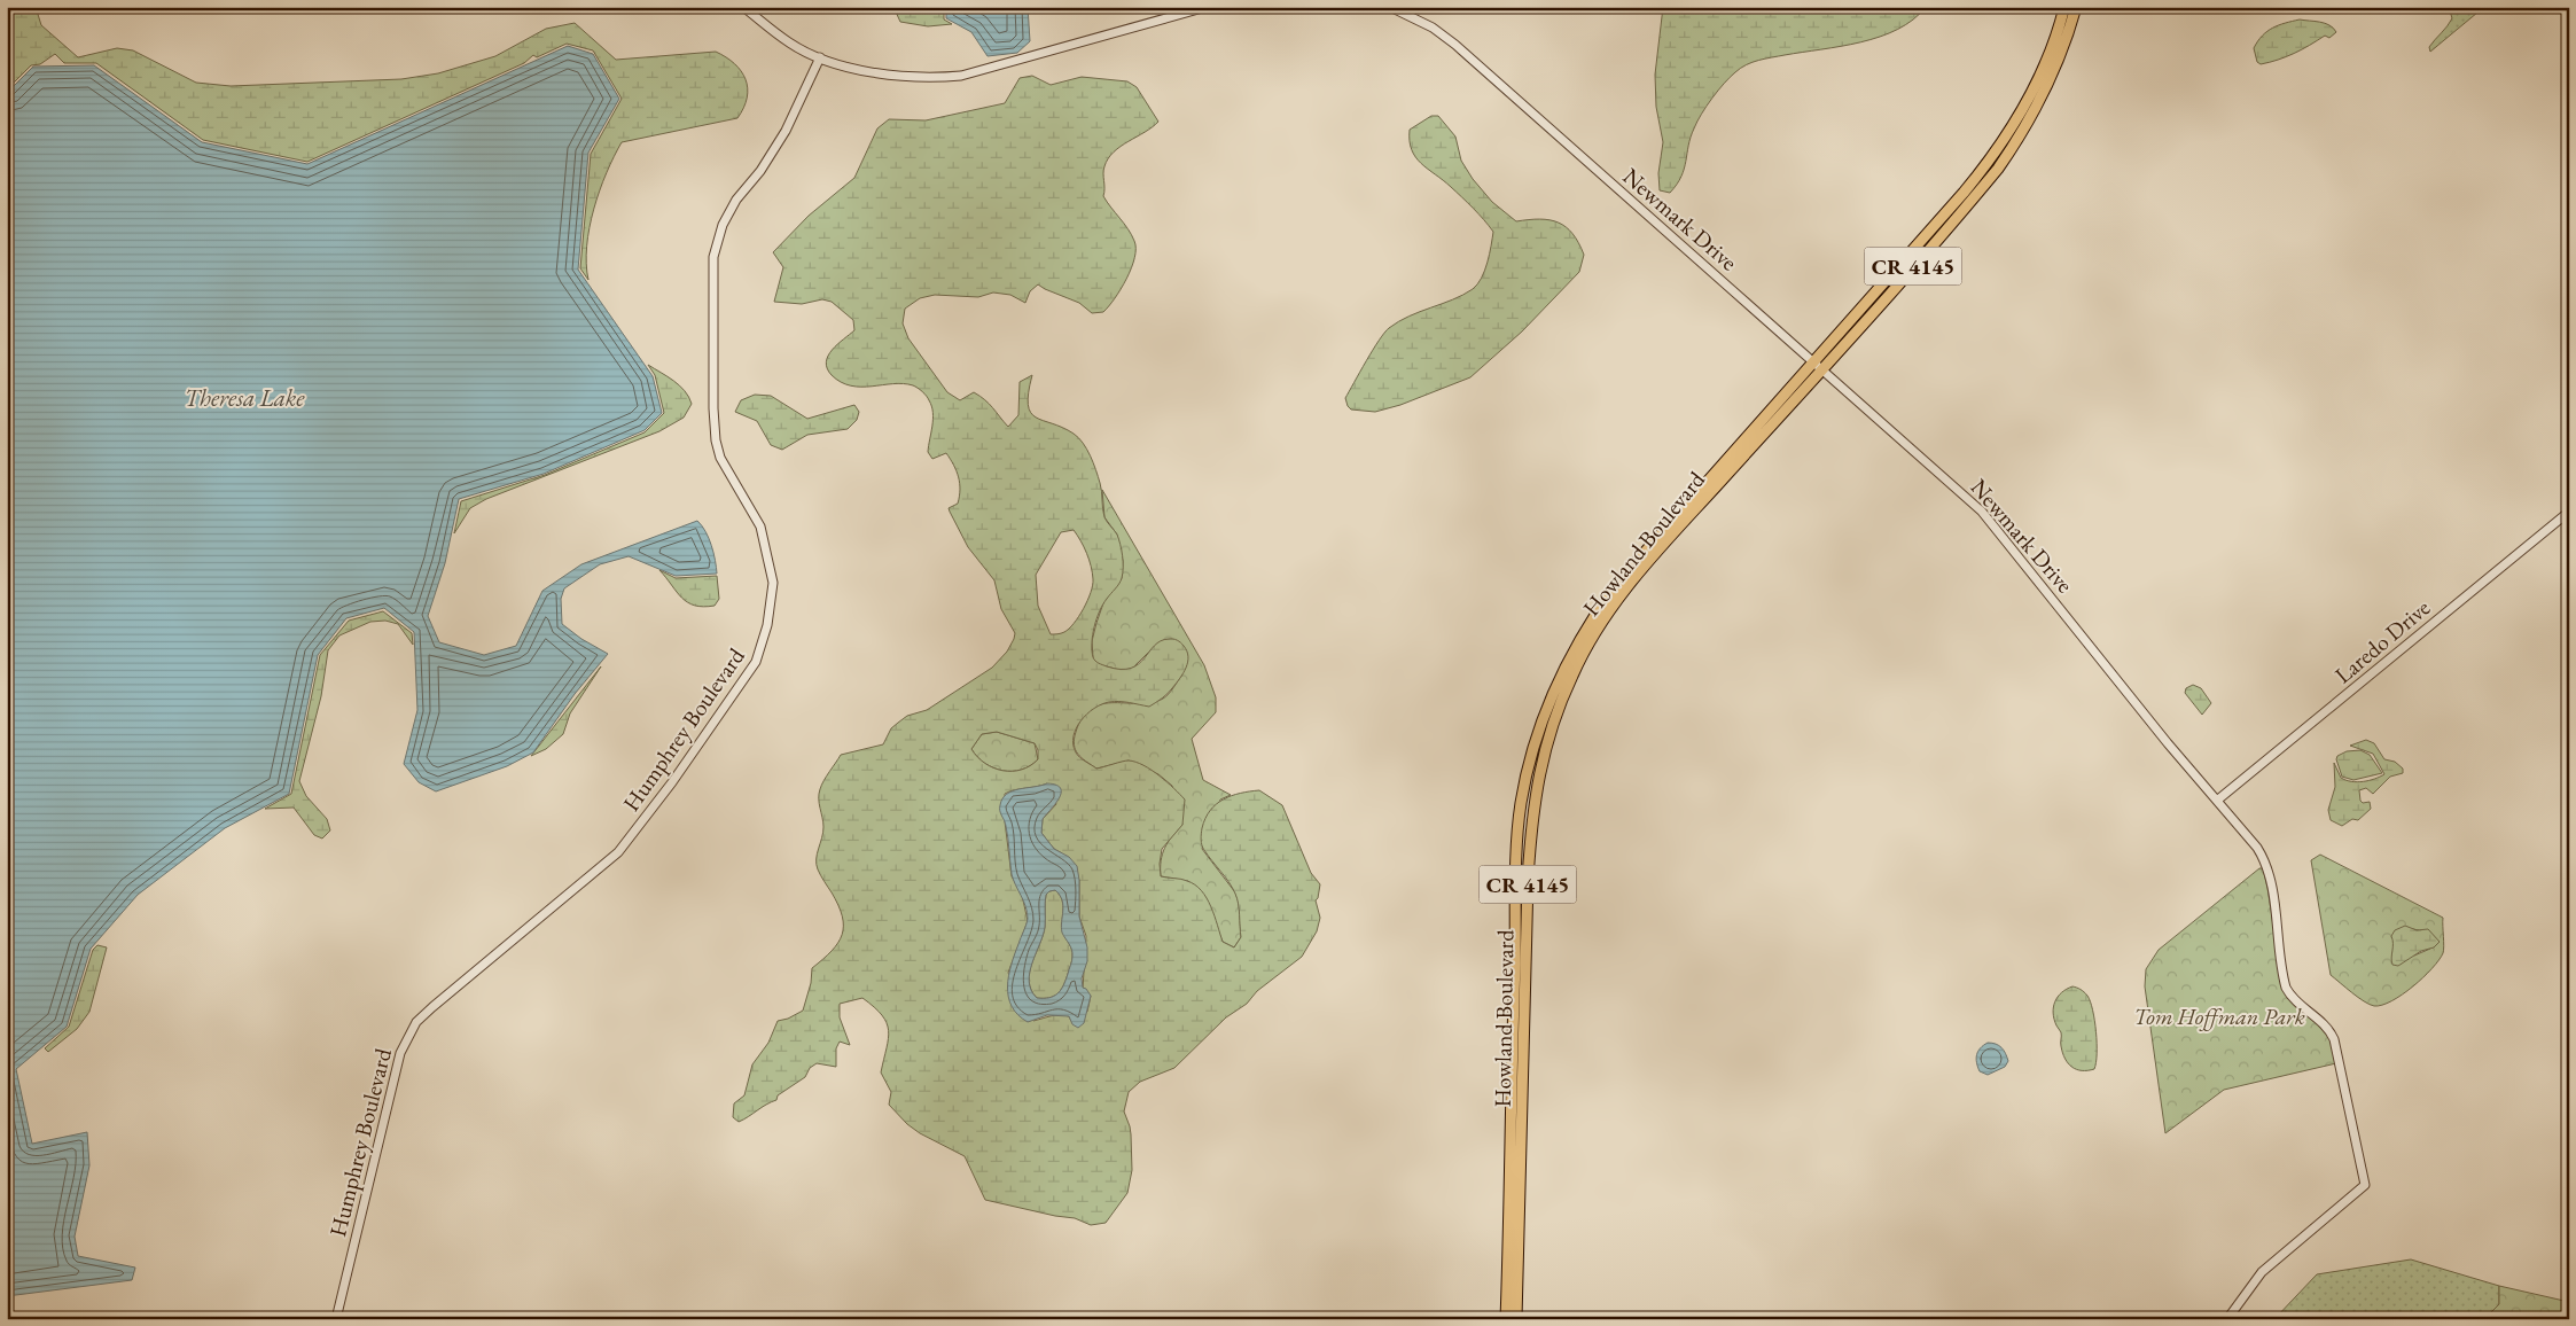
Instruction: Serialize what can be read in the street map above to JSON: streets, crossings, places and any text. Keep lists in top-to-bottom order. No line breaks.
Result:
{"streets":{"main road":["CR 4145","Howland Boulevard"],"street":["Newmark Drive","Laredo Drive","Humphrey Boulevard"]},"crossings":[["Newmark Drive","Howland Boulevard"],["Newmark Drive","Laredo Drive"]],"water":["Theresa Lake"],"parks":["Tom Hoffman Park"]}
